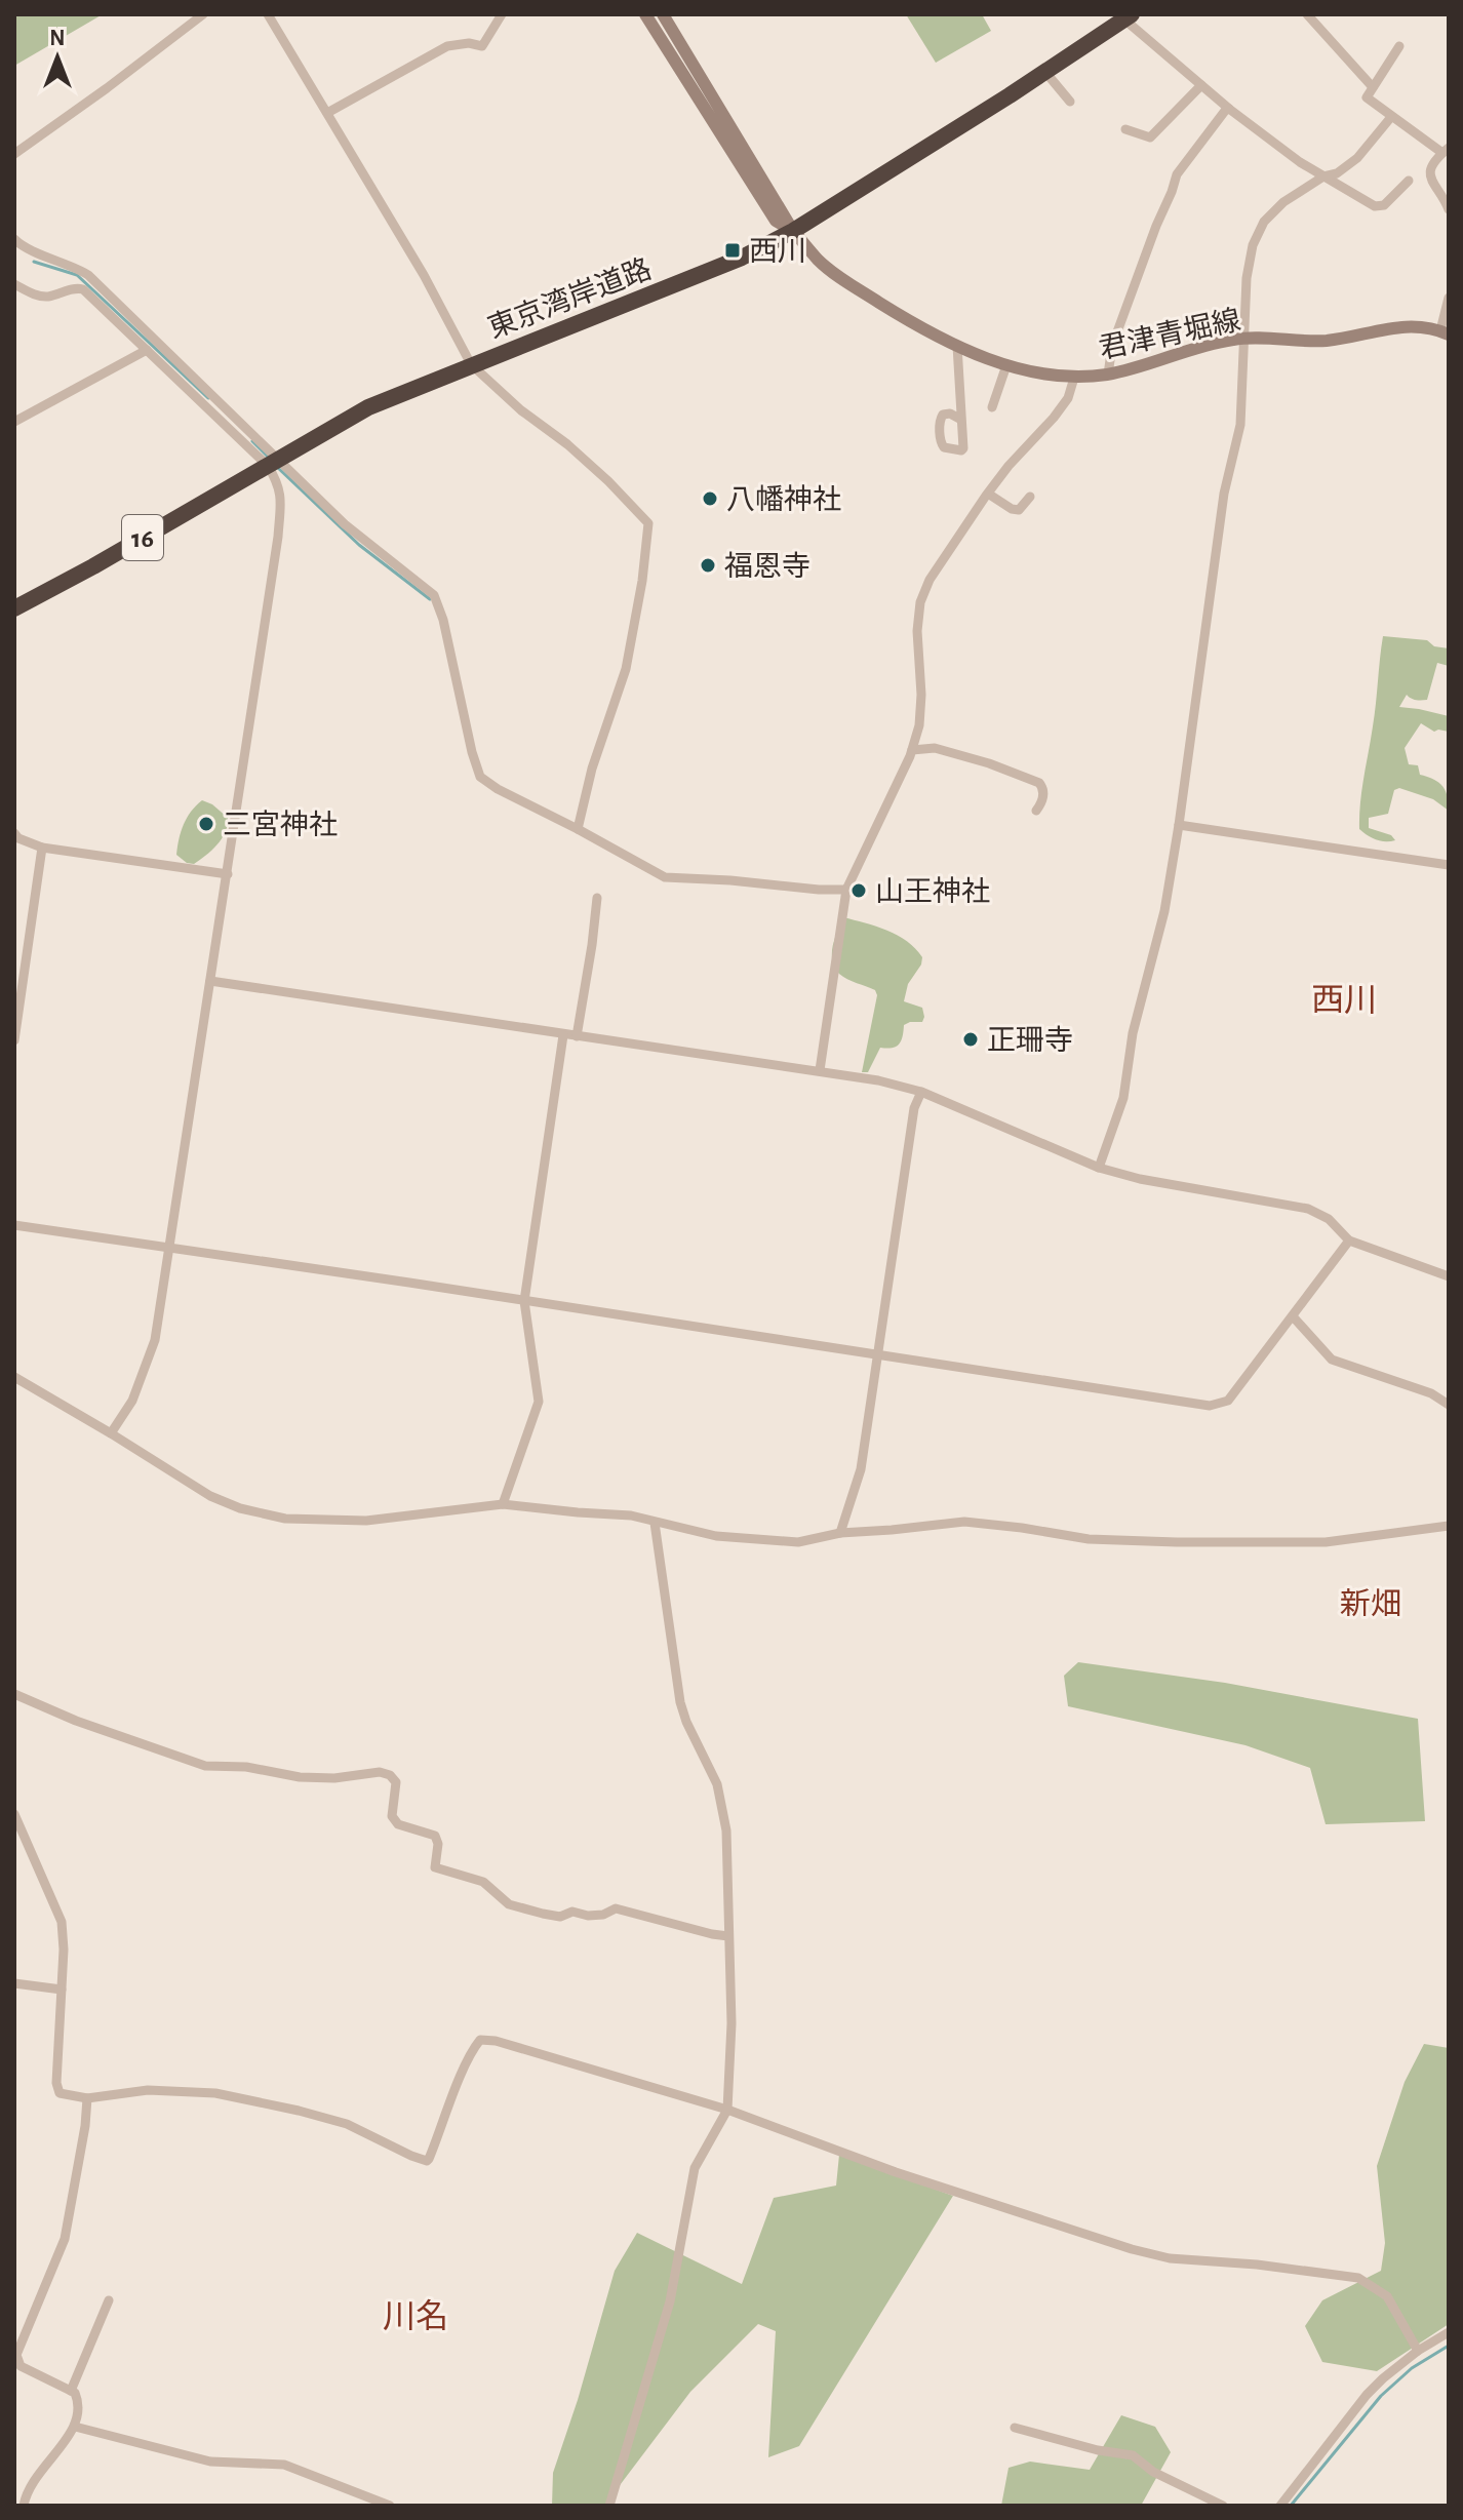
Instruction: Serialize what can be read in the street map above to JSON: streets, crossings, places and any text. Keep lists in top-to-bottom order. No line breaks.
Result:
{"streets":{"highway":["東京湾岸道路","16"],"main road":["君津青堀線"]},"crossings":[["東京湾岸道路","君津青堀線"]],"districts":["西川","新畑","川名"],"places":{"transit":["西川"],"other":["八幡神社","福恩寺","三宮神社","山王神社","正珊寺"]},"north":"top"}
